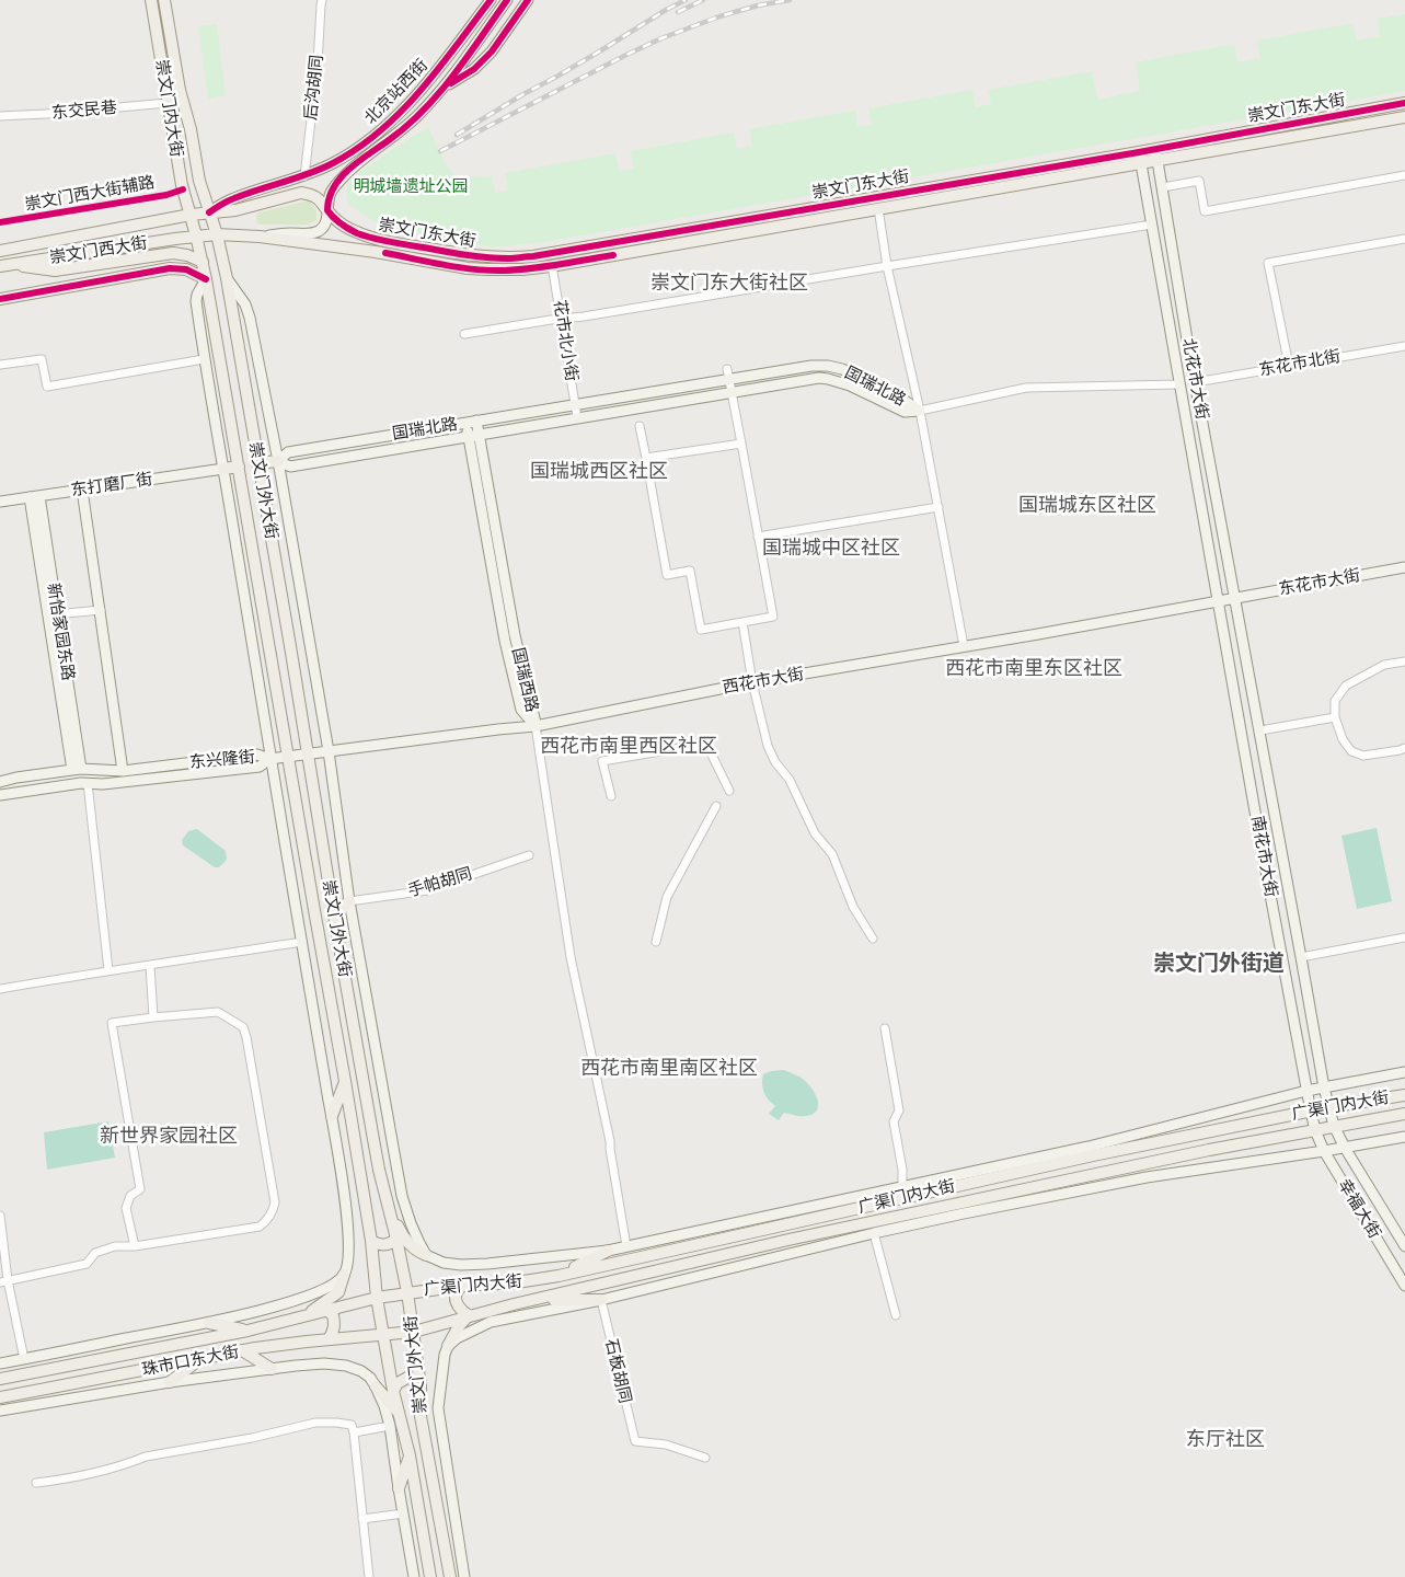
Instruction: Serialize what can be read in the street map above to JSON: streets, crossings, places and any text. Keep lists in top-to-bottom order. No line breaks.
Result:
{"streets":{"main road":["崇文门内大街","崇文门东大街","崇文门西大街","崇文门外大街","广渠门内大街","珠市口东大街"],"street":["后沟胡同","北京站西街","东交民巷","花市北小街","东花市北街","北花市大街","国瑞北路","东打磨厂街","东花市大街","新怡家园东路","国瑞西路","西花市大街","东兴隆街","南花市大街","手帕胡同","幸福大街","石板胡同"],"cycle path":["崇文门西大街辅路"]},"crossings":[["后沟胡同","北京站西街"],["北京站西街","崇文门内大街"],["北京站西街","崇文门东大街"],["北京站西街","崇文门西大街"],["北京站西街","崇文门外大街"],["崇文门内大街","东交民巷"],["崇文门内大街","崇文门西大街"],["崇文门内大街","崇文门外大街"],["崇文门东大街","崇文门西大街"],["崇文门东大街","花市北小街"],["崇文门东大街","北花市大街"],["崇文门东大街","崇文门外大街"],["崇文门西大街","崇文门外大街"],["花市北小街","国瑞北路"],["东花市北街","北花市大街"],["北花市大街","东花市大街"],["北花市大街","西花市大街"],["北花市大街","南花市大街"],["国瑞北路","崇文门外大街"],["国瑞北路","国瑞西路"],["东打磨厂街","新怡家园东路"],["崇文门外大街","西花市大街"],["崇文门外大街","手帕胡同"],["崇文门外大街","广渠门内大街"],["崇文门外大街","珠市口东大街"],["东花市大街","西花市大街"],["东花市大街","南花市大街"],["新怡家园东路","东兴隆街"],["国瑞西路","西花市大街"],["西花市大街","东兴隆街"],["西花市大街","南花市大街"],["南花市大街","广渠门内大街"],["南花市大街","幸福大街"],["广渠门内大街","幸福大街"],["广渠门内大街","珠市口东大街"],["广渠门内大街","石板胡同"]],"districts":["崇文门东大街社区","国瑞城西区社区","国瑞城东区社区","国瑞城中区社区","西花市南里东区社区","西花市南里西区社区","崇文门外街道","西花市南里南区社区","新世界家园社区","东厅社区"],"parks":["明城墙遗址公园"]}
